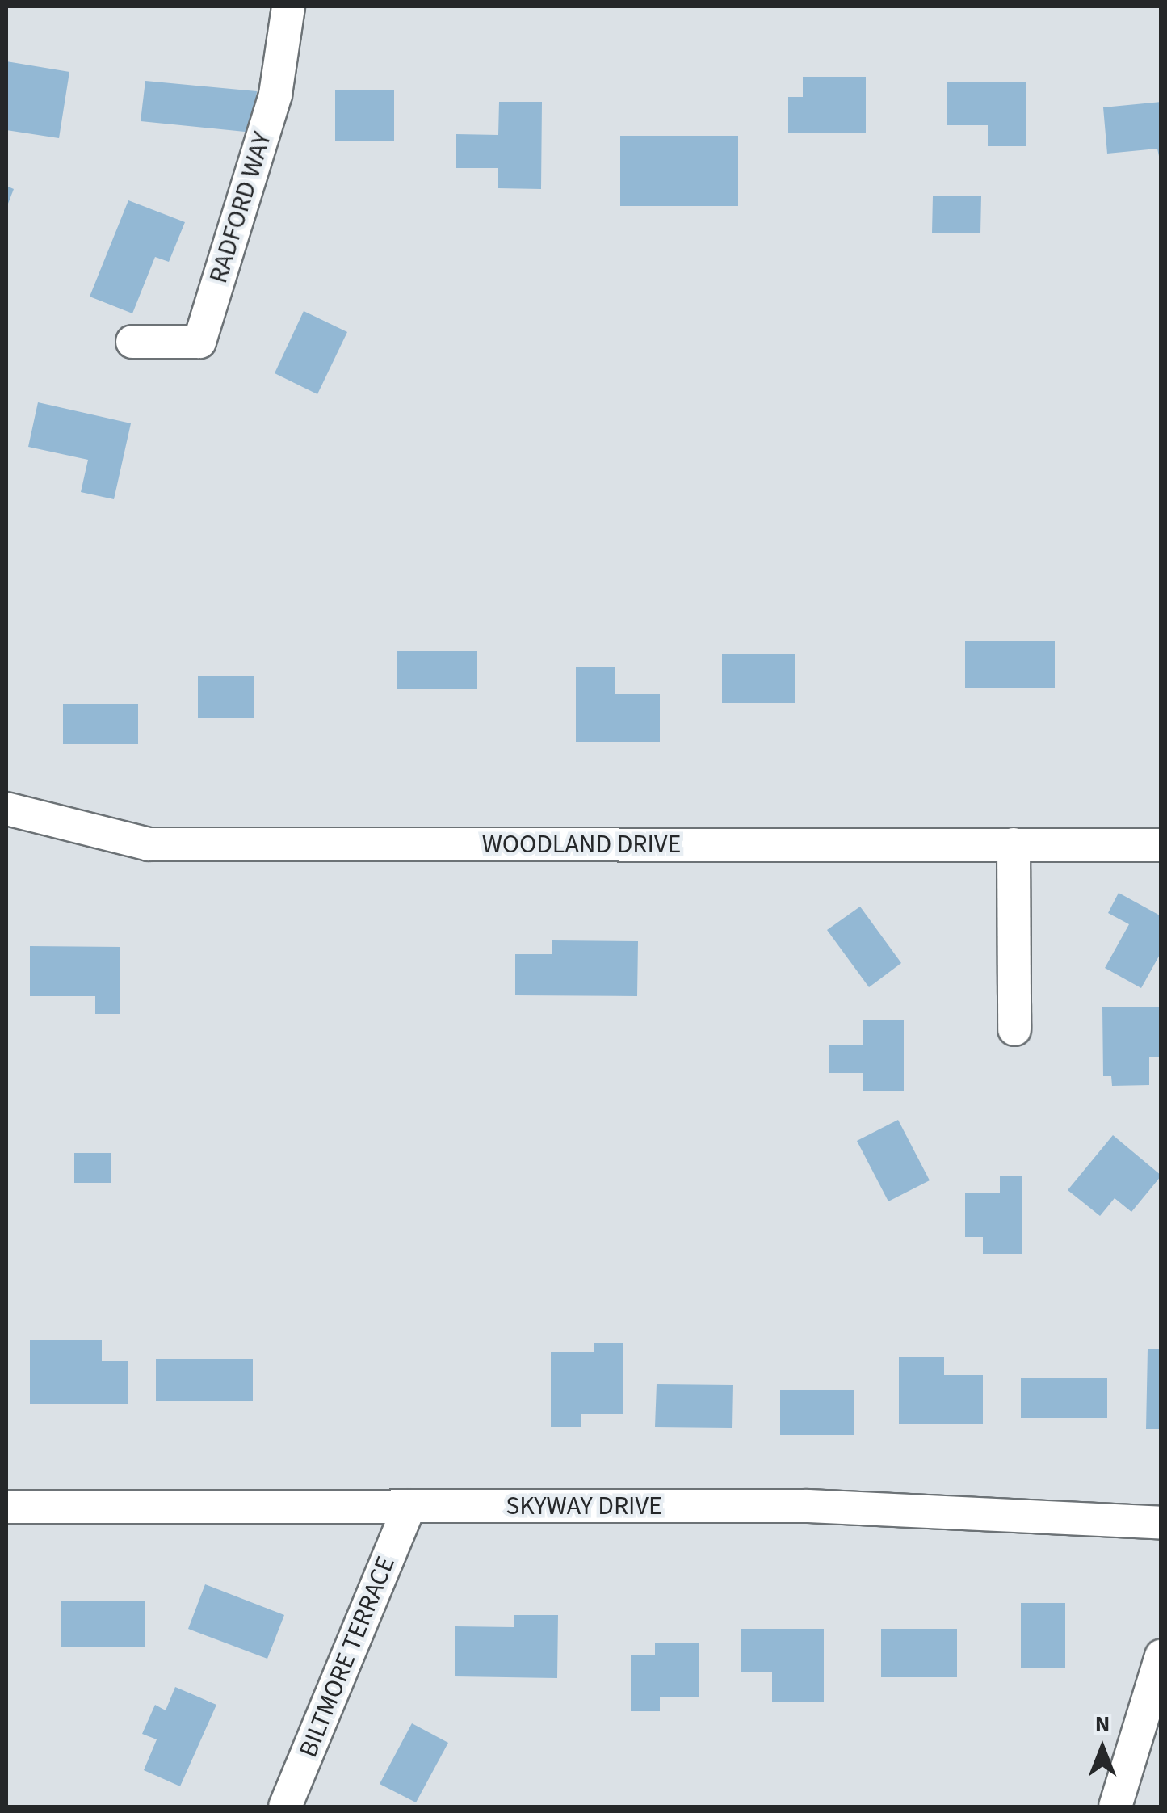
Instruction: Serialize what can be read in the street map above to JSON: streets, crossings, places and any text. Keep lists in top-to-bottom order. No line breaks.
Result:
{"streets":{"street":["RADFORD WAY","WOODLAND DRIVE","SKYWAY DRIVE","BILTMORE TERRACE"]},"crossings":[["SKYWAY DRIVE","BILTMORE TERRACE"]],"north":"top"}
